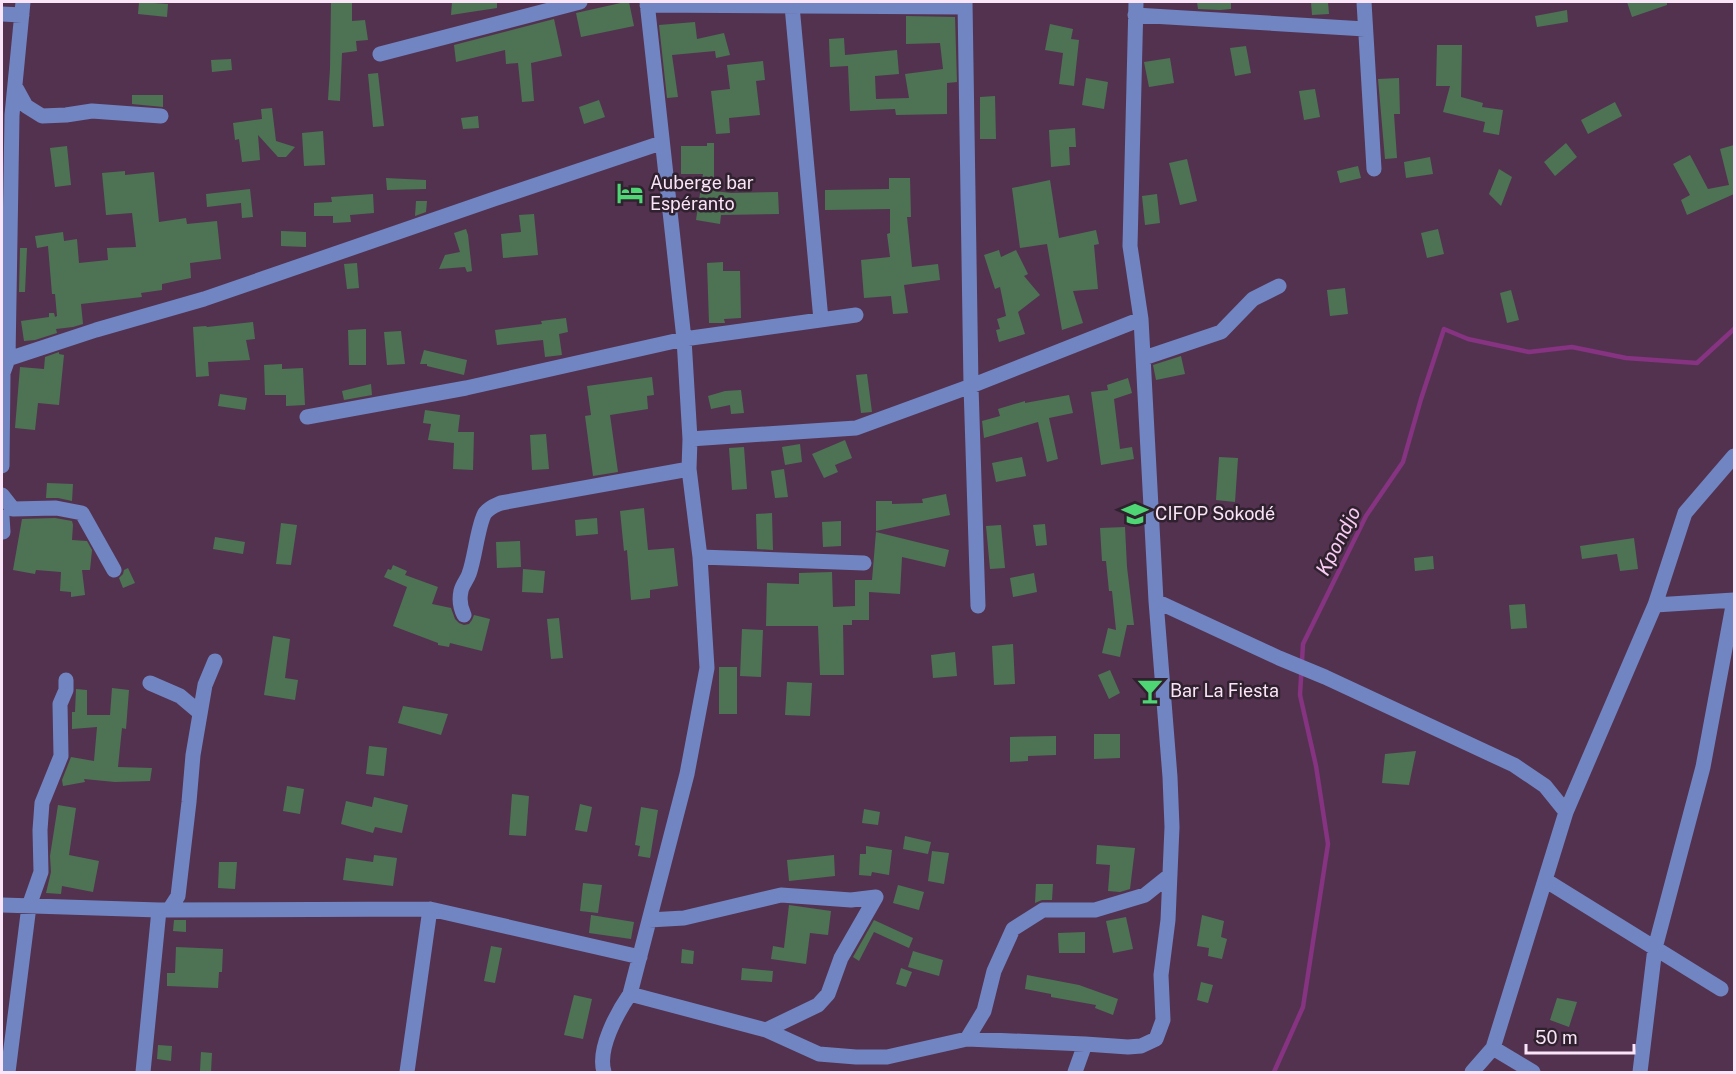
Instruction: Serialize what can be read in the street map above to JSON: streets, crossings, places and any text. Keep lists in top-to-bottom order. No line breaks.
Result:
{"water":["Kpondjo"],"places":{"hotel":["Auberge bar Espéranto"],"school or university":["CIFOP Sokodé"],"bar":["Bar La Fiesta"]},"scale_bar":"50 m"}
